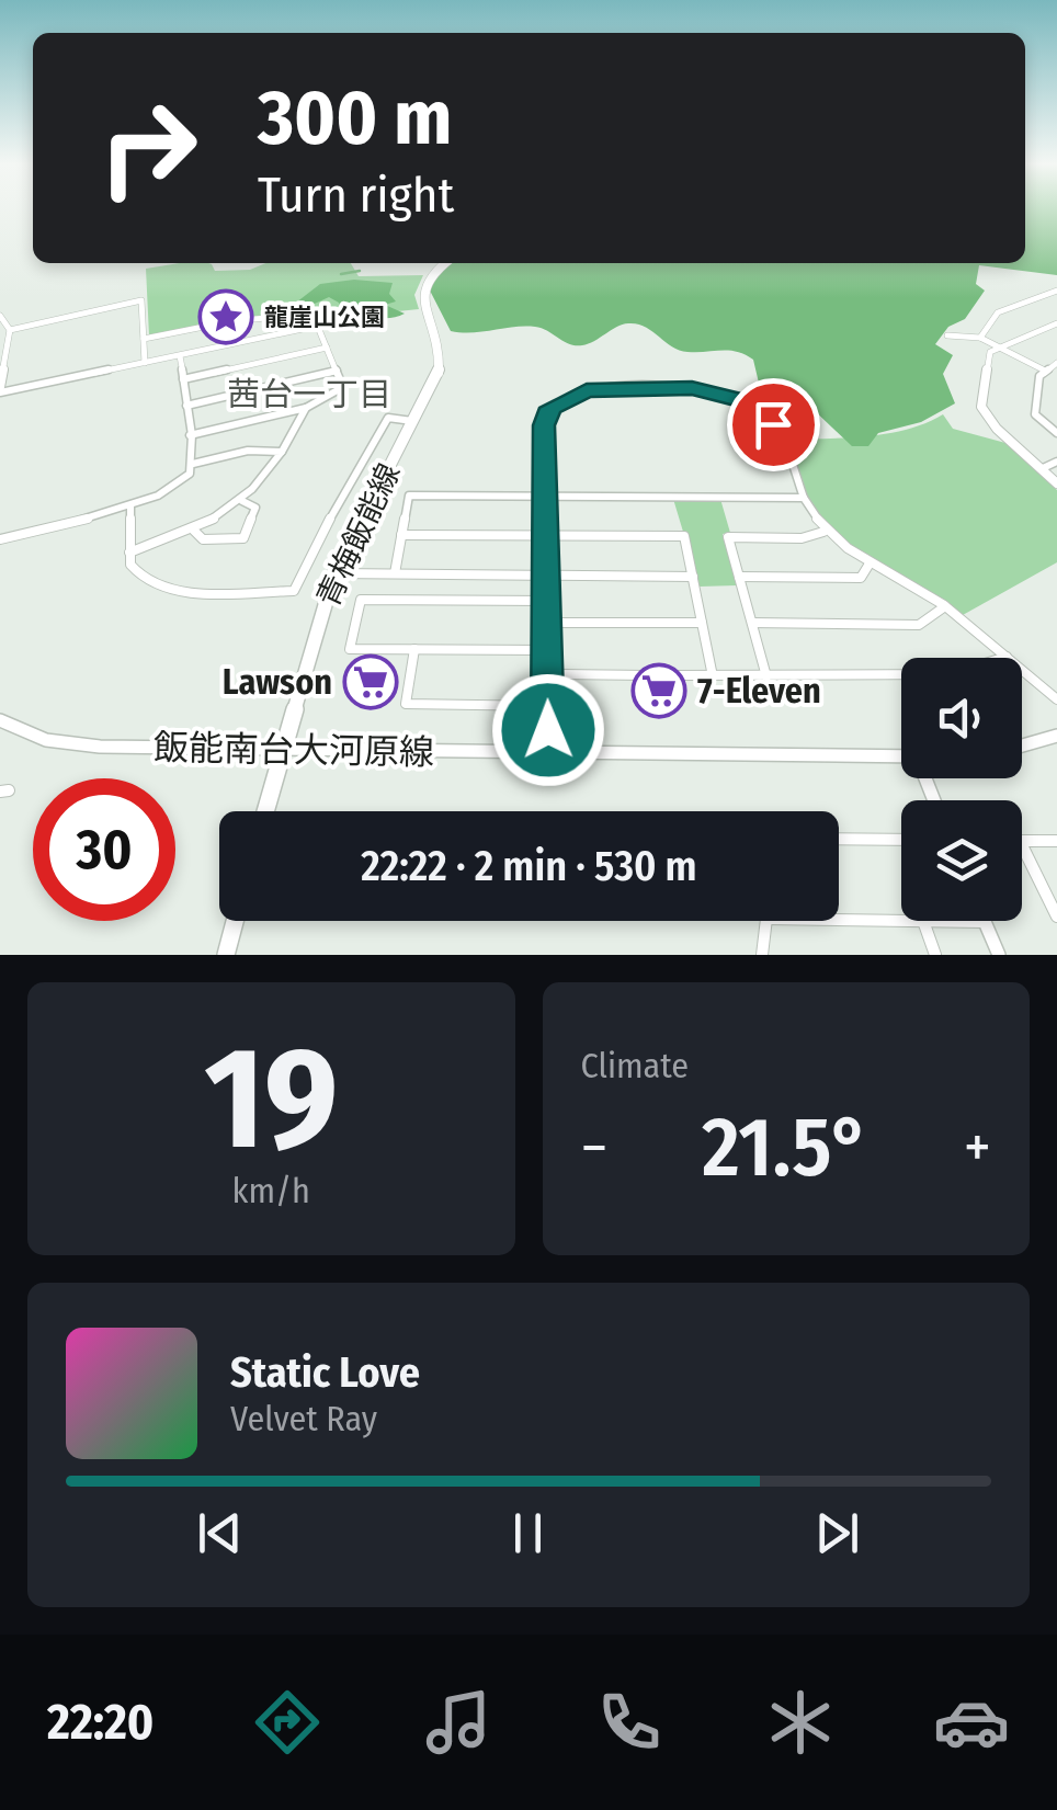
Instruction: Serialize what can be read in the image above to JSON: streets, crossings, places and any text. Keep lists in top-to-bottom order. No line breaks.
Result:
{"streets":{"main road":["青梅飯能線"],"street":["飯能南台大河原線"]},"crossings":[["青梅飯能線","飯能南台大河原線"]],"districts":["茜台一丁目"],"places":{"place":["龍崖山公園"],"supermarket":["Lawson","7-Eleven"]},"page":{"turn":["300 m","Turn right"],"limit":"30","trip":"22:22 · 2 min · 530 m","tile":[["19","km/h"],"Climate"],"heat":["−","21.5°","+"],"song":["Static Love","Velvet Ray"],"tabs":"22:20"}}
